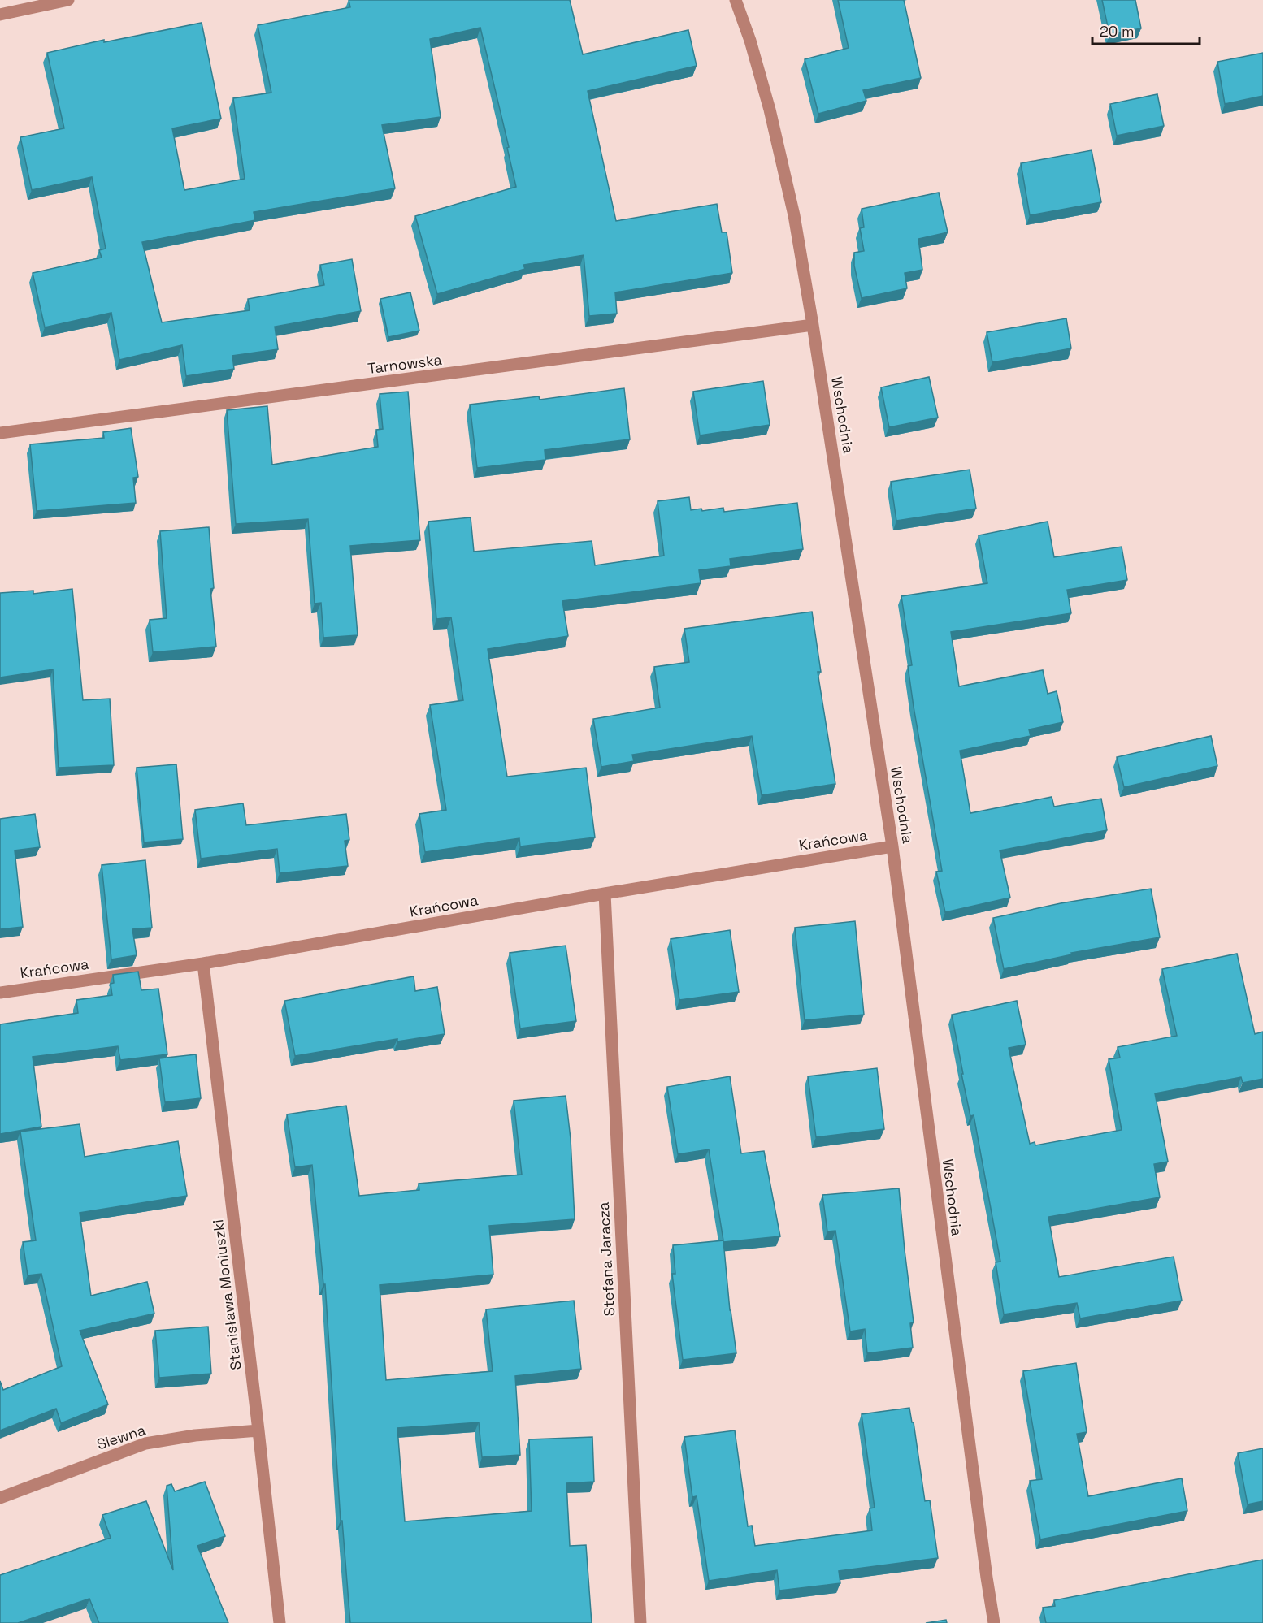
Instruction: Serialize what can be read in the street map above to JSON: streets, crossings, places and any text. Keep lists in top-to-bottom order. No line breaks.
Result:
{"streets":{"street":["Tarnowska","Wschodnia","Krańcowa","Stefana Jaracza","Stanisława Moniuszki","Siewna"]},"crossings":[["Tarnowska","Wschodnia"],["Wschodnia","Krańcowa"],["Krańcowa","Stefana Jaracza"],["Krańcowa","Stanisława Moniuszki"],["Stanisława Moniuszki","Siewna"]],"scale_bar":"20 m"}
